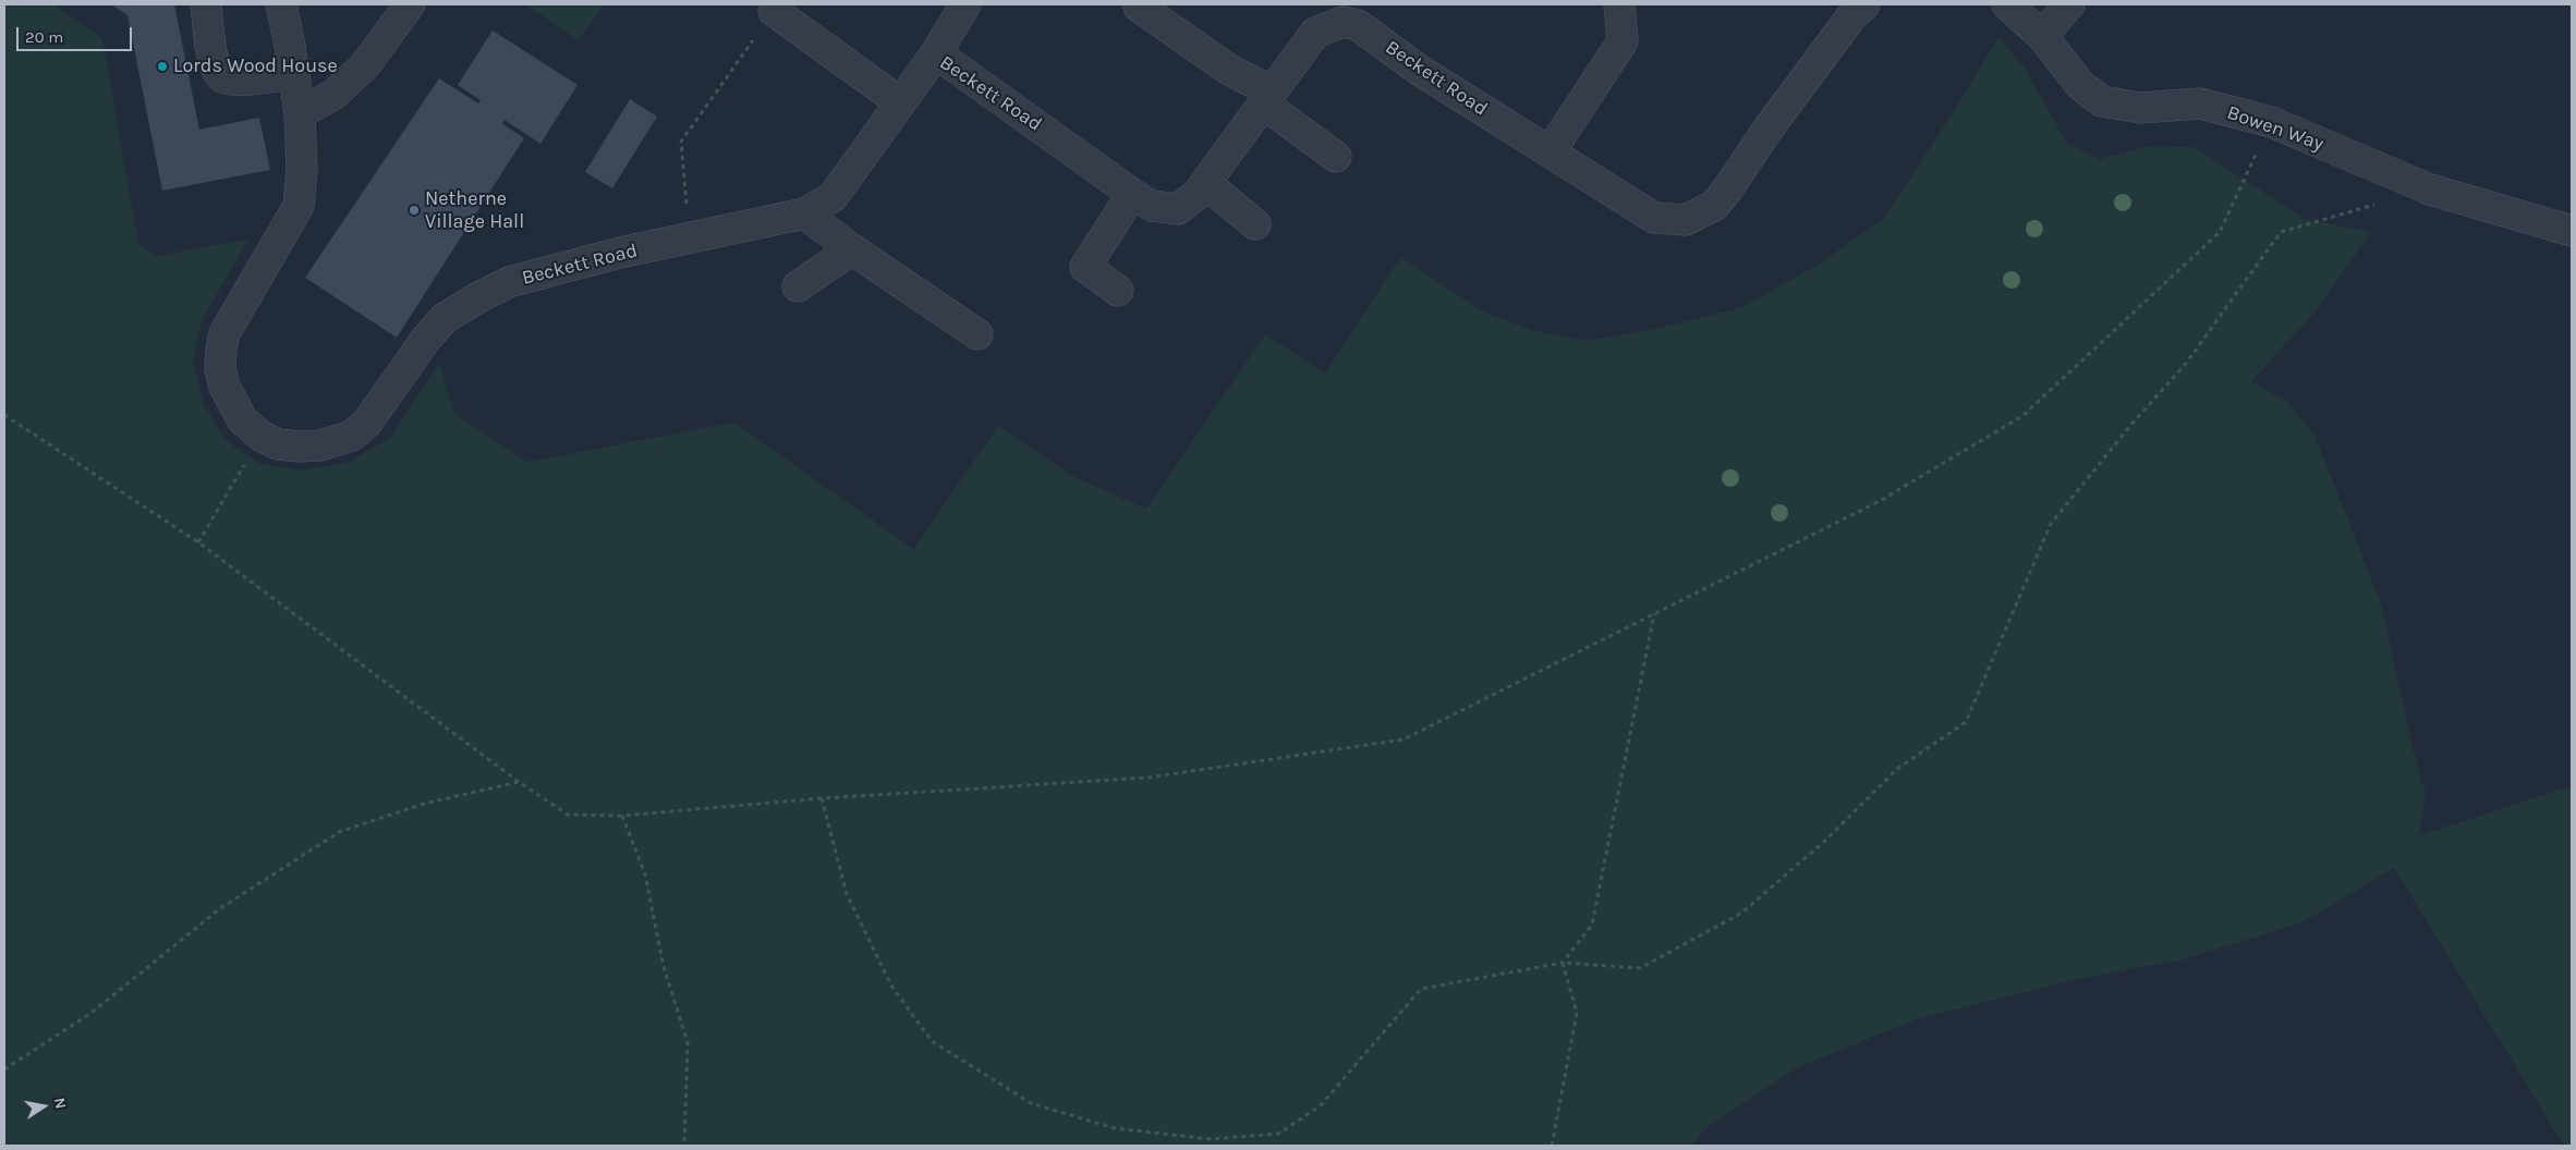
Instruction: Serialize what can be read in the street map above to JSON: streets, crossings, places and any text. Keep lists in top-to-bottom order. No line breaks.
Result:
{"streets":{"street":["Beckett Road","Bowen Way"]},"places":["Lords Wood House","Netherne Village Hall"],"scale_bar":"20 m","north":"right"}
